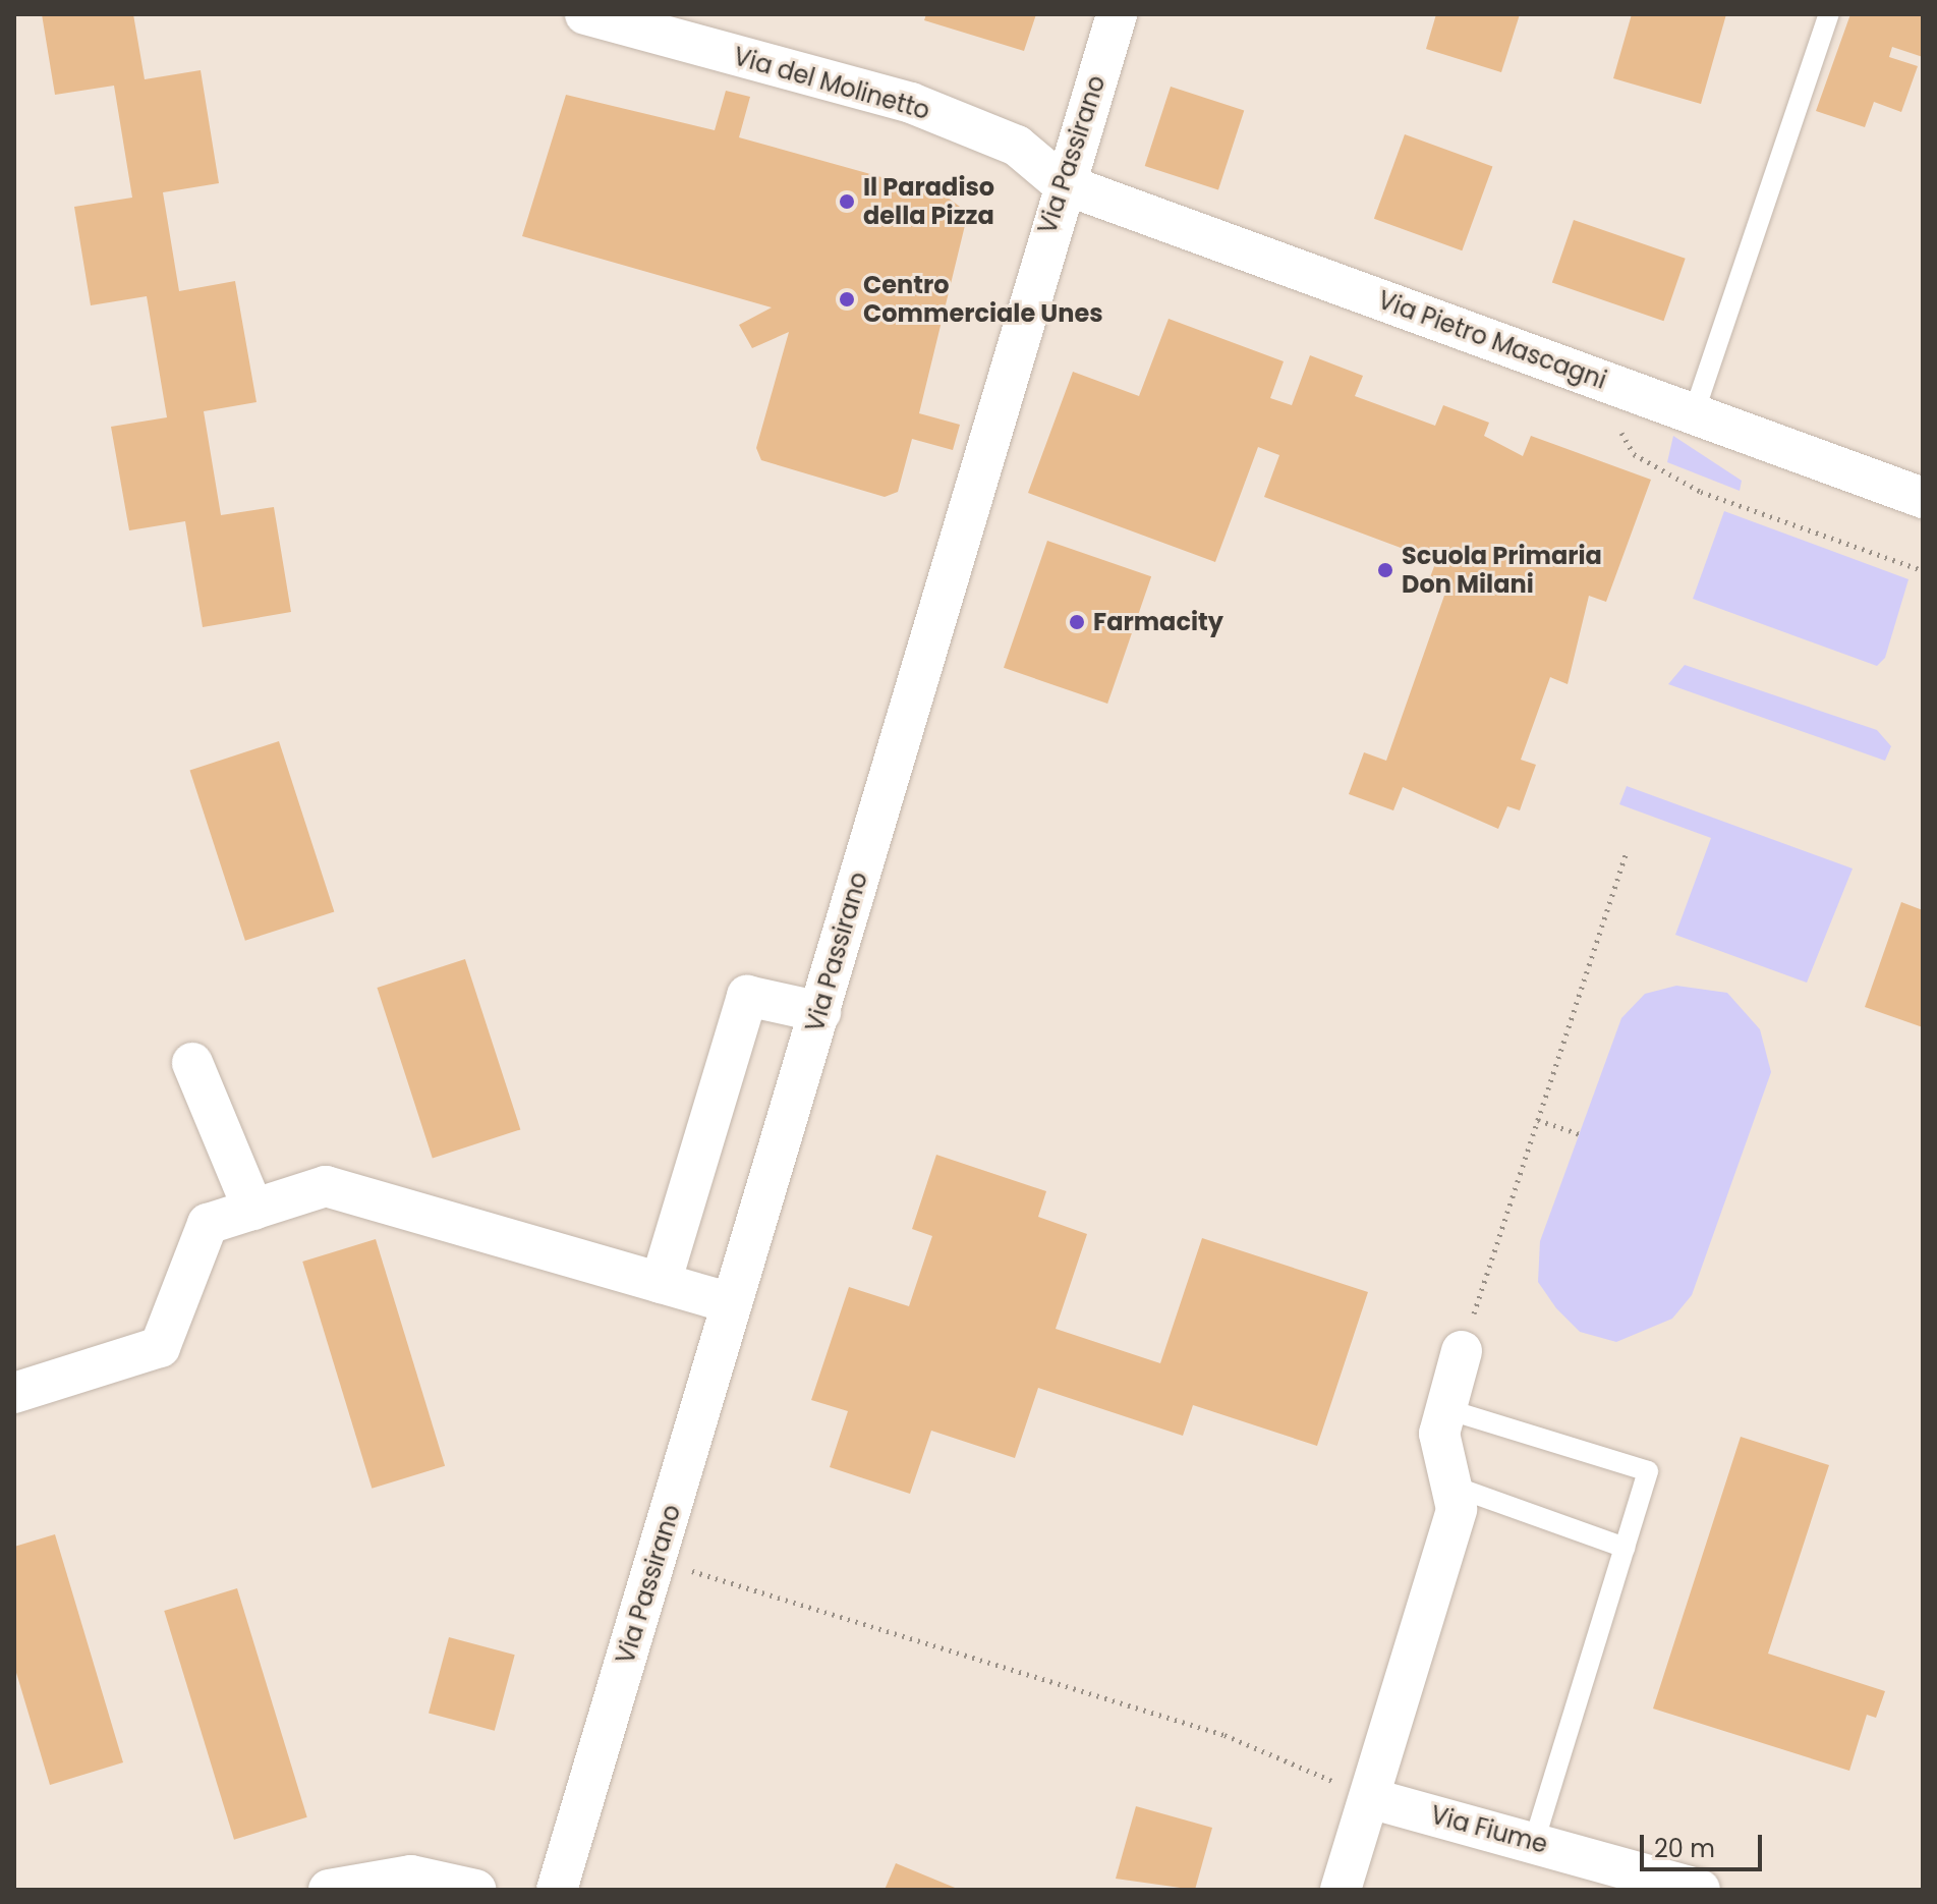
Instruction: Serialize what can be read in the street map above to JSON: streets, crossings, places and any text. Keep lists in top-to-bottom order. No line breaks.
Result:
{"streets":{"street":["Via del Molinetto","Via Passirano","Via Pietro Mascagni","Via Fiume"]},"crossings":[["Via del Molinetto","Via Passirano"],["Via del Molinetto","Via Pietro Mascagni"],["Via Passirano","Via Pietro Mascagni"]],"places":["Il Paradiso della Pizza","Centro Commerciale Unes","Scuola Primaria Don Milani","Farmacity"],"scale_bar":"20 m"}
